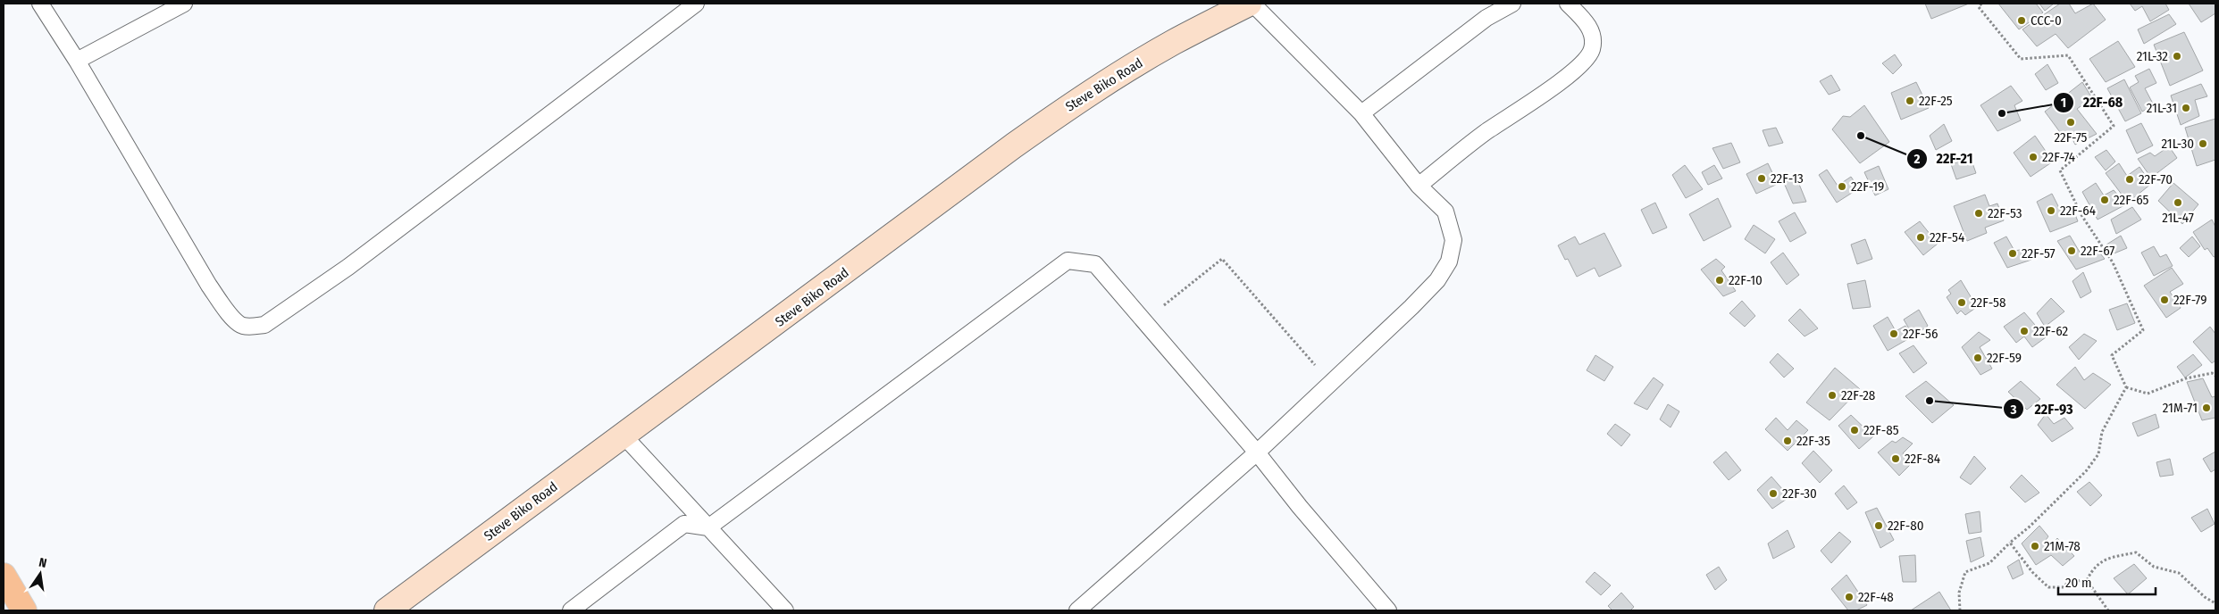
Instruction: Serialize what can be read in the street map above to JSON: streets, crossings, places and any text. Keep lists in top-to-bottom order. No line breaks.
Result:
{"streets":{"street":["Steve Biko Road"]},"places":["CCC-0","21L-32","22F-25","21L-31","22F-68","22F-75","22F-21","21L-30","22F-74","22F-13","22F-70","22F-19","22F-65","21L-47","22F-64","22F-53","22F-54","22F-67","22F-57","22F-10","22F-79","22F-58","22F-62","22F-56","22F-59","22F-28","22F-93","21M-71","22F-85","22F-35","22F-84","22F-30","22F-80","21M-78","22F-48"],"scale_bar":"20 m","north":"top"}
